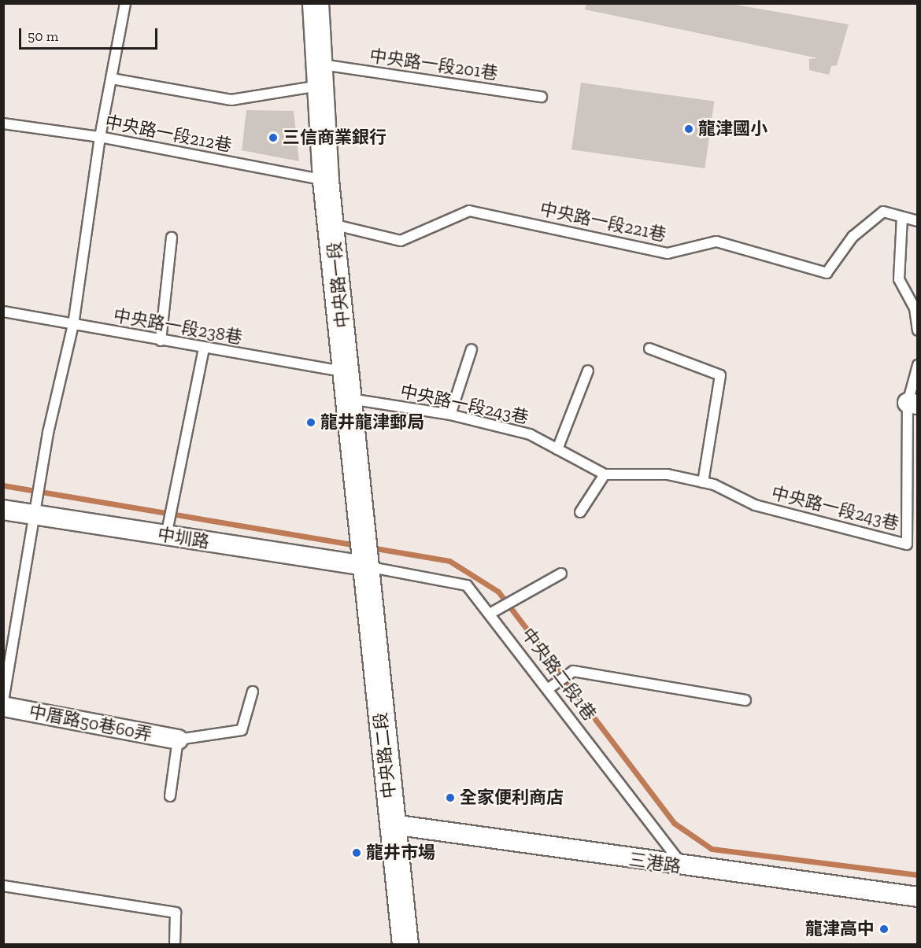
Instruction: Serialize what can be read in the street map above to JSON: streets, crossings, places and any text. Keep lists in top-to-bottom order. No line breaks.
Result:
{"streets":{"street":["中央路一段","中圳路","中厝路50巷60弄","中央路二段","三港路"],"lane":["中央路一段201巷","中央路一段212巷","中央路一段221巷","中央路一段238巷","中央路一段243巷","中央路二段1巷"]},"crossings":[["中央路一段201巷","中央路一段"],["中央路一段212巷","中央路一段"],["中央路一段221巷","中央路一段"],["中央路一段","中央路一段238巷"],["中央路一段","中央路一段243巷"],["中央路一段","中圳路"],["中央路一段","中央路二段1巷"],["中央路一段","中央路二段"],["中圳路","中央路二段1巷"],["中圳路","中央路二段"],["中央路二段1巷","中央路二段"],["中央路二段1巷","三港路"],["中央路二段","三港路"]],"places":["龍津國小","三信商業銀行","龍井龍津郵局","全家便利商店","龍井市場","龍津高中"],"scale_bar":"50 m"}
